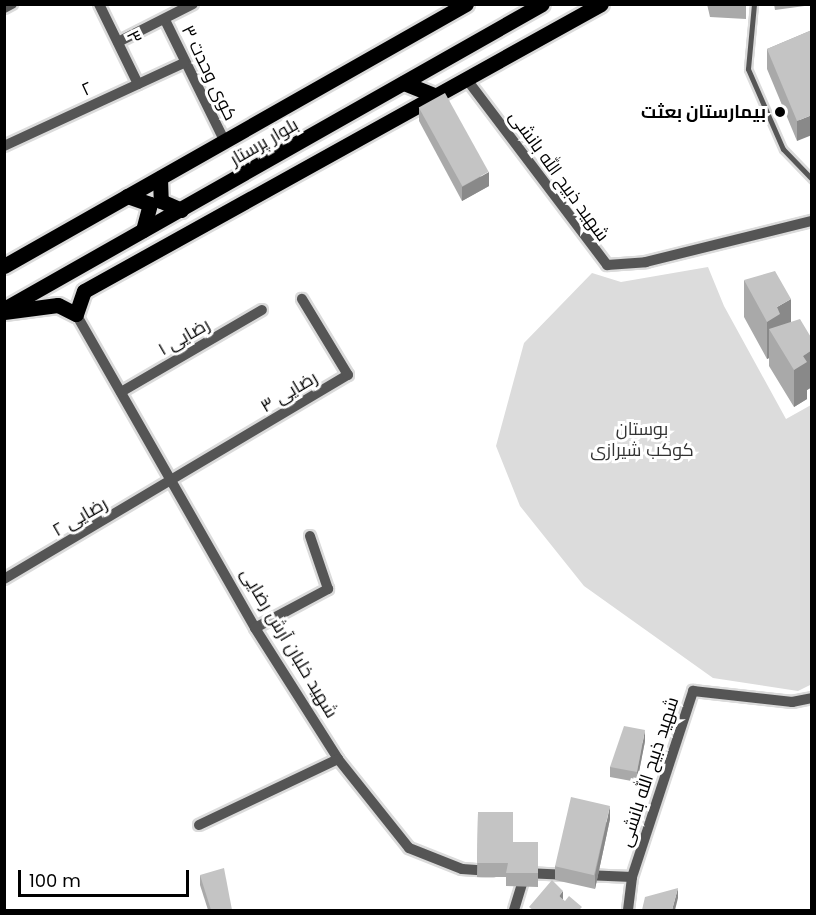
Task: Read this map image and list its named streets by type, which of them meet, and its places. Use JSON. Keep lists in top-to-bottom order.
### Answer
{
  "streets": {
    "main road": ["بلوار پرستار"],
    "street": [
      "۳",
      "کوی وحدت ۳",
      "۲",
      "شهید ذبیح الله بانشی",
      "رضایی ۱",
      "رضایی ۳",
      "رضایی ۲",
      "شهید خلبان آرش رضایی"
    ]
  },
  "crossings": [
    ["۳", "۲"],
    ["کوی وحدت ۳", "۲"],
    ["کوی وحدت ۳", "بلوار پرستار"],
    ["شهید ذبیح الله بانشی", "شهید خلبان آرش رضایی"],
    ["رضایی ۱", "شهید خلبان آرش رضایی"],
    ["رضایی ۳", "رضایی ۲"],
    ["رضایی ۳", "شهید خلبان آرش رضایی"],
    ["رضایی ۲", "شهید خلبان آرش رضایی"]
  ],
  "parks": ["بوستان کوکب شیرازی"],
  "places": ["بیمارستان بعثت"],
  "scale_bar": "100 m"
}
